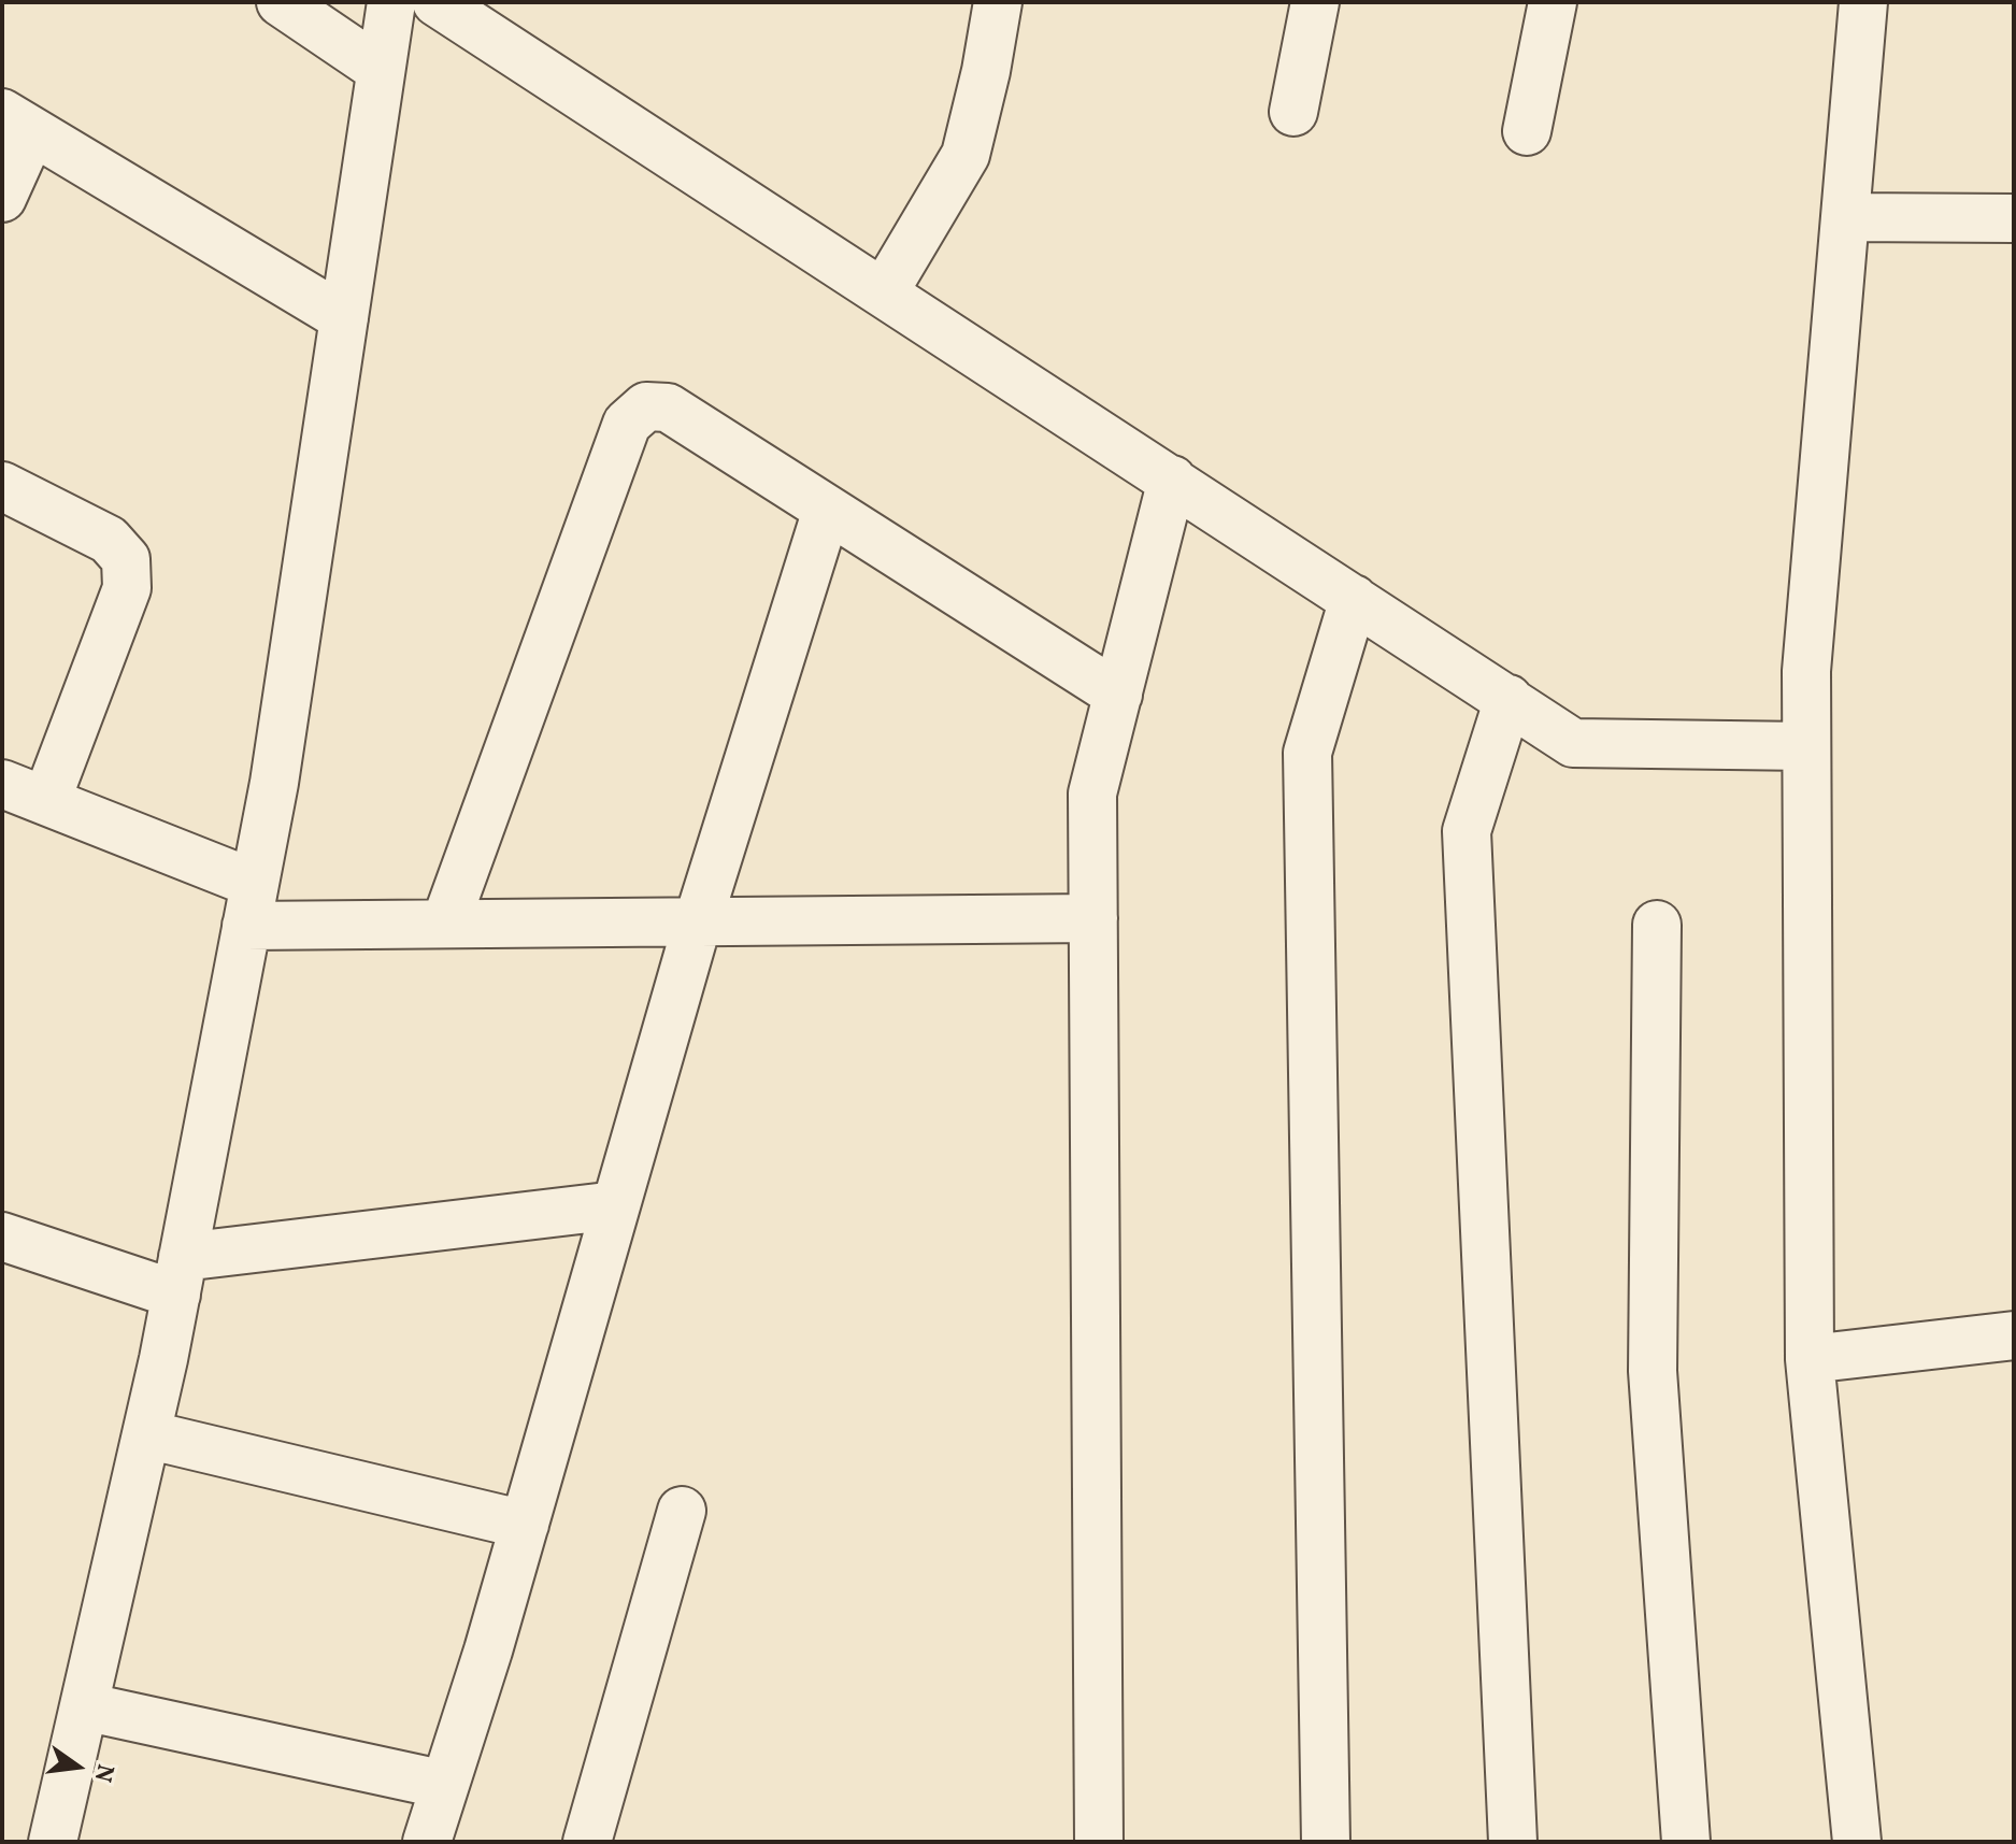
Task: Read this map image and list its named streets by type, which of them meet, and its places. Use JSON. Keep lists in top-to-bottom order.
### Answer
{
  "north": "right"
}
